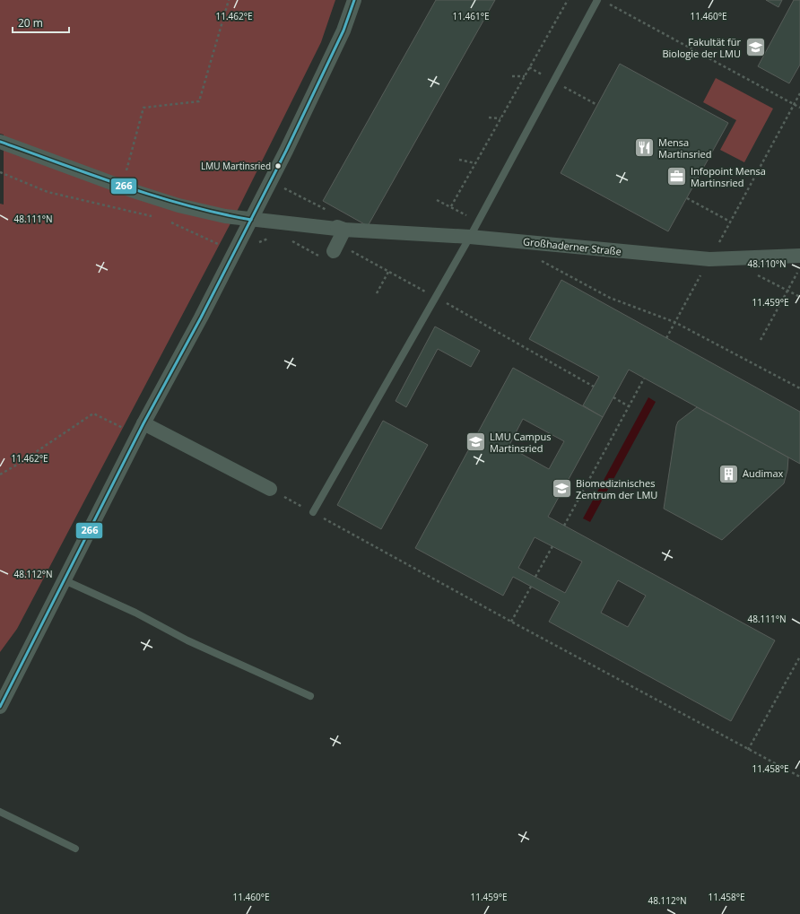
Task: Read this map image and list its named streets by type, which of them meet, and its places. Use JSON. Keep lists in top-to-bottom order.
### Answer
{
  "streets": {
    "street": ["Großhaderner Straße"]
  },
  "places": {
    "school or university": ["Fakultät für Biologie der LMU", "LMU Campus Martinsried", "Biomedizinisches Zentrum der LMU"],
    "restaurant": ["Mensa Martinsried"],
    "other": ["LMU Martinsried"],
    "office": ["Infopoint Mensa Martinsried"],
    "building": ["Audimax"]
  },
  "lines": ["transit line 266"],
  "scale_bar": "20 m",
  "coordinates": [
    "11.462°E",
    "11.461°E",
    "11.460°E",
    "48.111°N",
    "48.110°N",
    "11.459°E",
    "48.112°N",
    "11.458°E"
  ]
}
